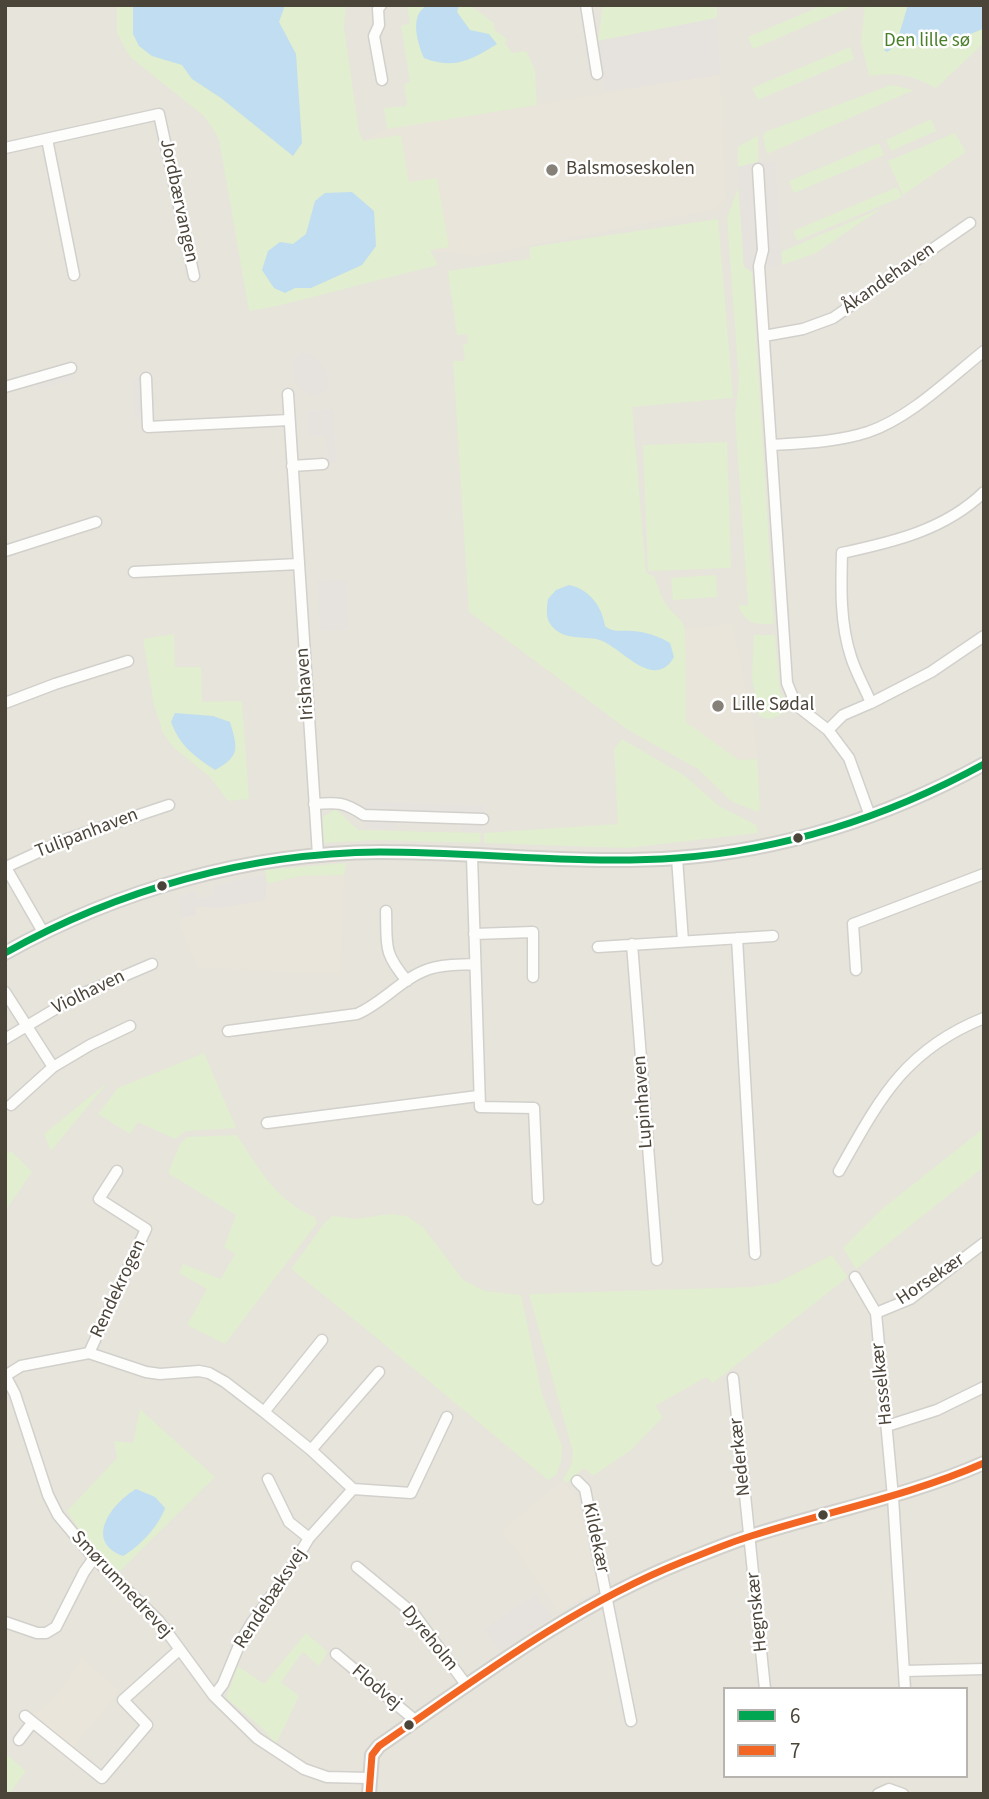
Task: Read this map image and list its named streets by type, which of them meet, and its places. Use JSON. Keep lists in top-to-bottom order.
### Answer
{
  "streets": {
    "street": [
      "Jordbærvangen",
      "Åkandehaven",
      "Irishaven",
      "Tulipanhaven",
      "Violhaven",
      "Lupinhaven",
      "Horsekær",
      "Rendekrogen",
      "Hasselkær",
      "Nederkær",
      "Kildekær",
      "Smørumnedrevej",
      "Rendebæksvej",
      "Hegnskær",
      "Dyreholm",
      "Flodvej"
    ]
  },
  "crossings": [
    ["Horsekær", "Hasselkær"],
    ["Hasselkær", "Flodvej"],
    ["Nederkær", "Hegnskær"],
    ["Nederkær", "Flodvej"],
    ["Kildekær", "Flodvej"],
    ["Smørumnedrevej", "Rendebæksvej"],
    ["Smørumnedrevej", "Flodvej"],
    ["Hegnskær", "Flodvej"],
    ["Dyreholm", "Flodvej"]
  ],
  "parks": ["Den lille sø"],
  "places": ["Balsmoseskolen", "Lille Sødal"],
  "lines": ["transit line 6", "transit line 7"],
  "legend": ["6", "7"]
}
